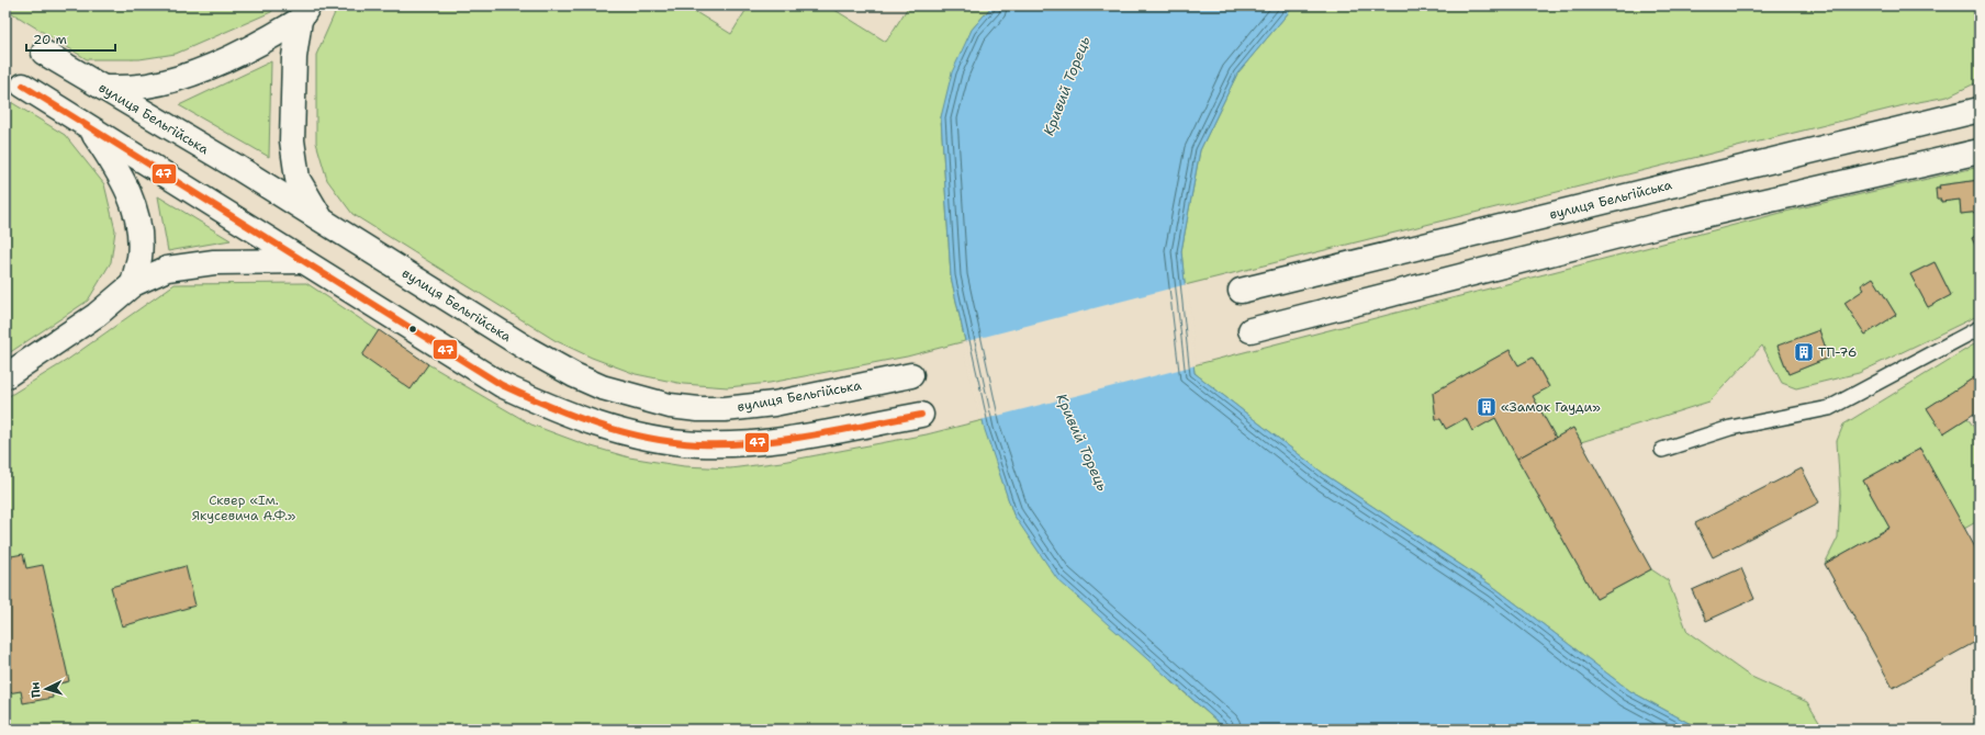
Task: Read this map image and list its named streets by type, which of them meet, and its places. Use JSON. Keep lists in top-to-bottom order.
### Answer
{
  "streets": {
    "street": ["вулиця Бельгійська"]
  },
  "water": ["Кривий Торець"],
  "parks": ["Сквер «Ім. Якусевича А.Ф.»"],
  "places": {
    "building": ["ТП-76", "«Замок Гауди»"]
  },
  "lines": ["transit line 47"],
  "scale_bar": "20 m",
  "north": "left"
}
